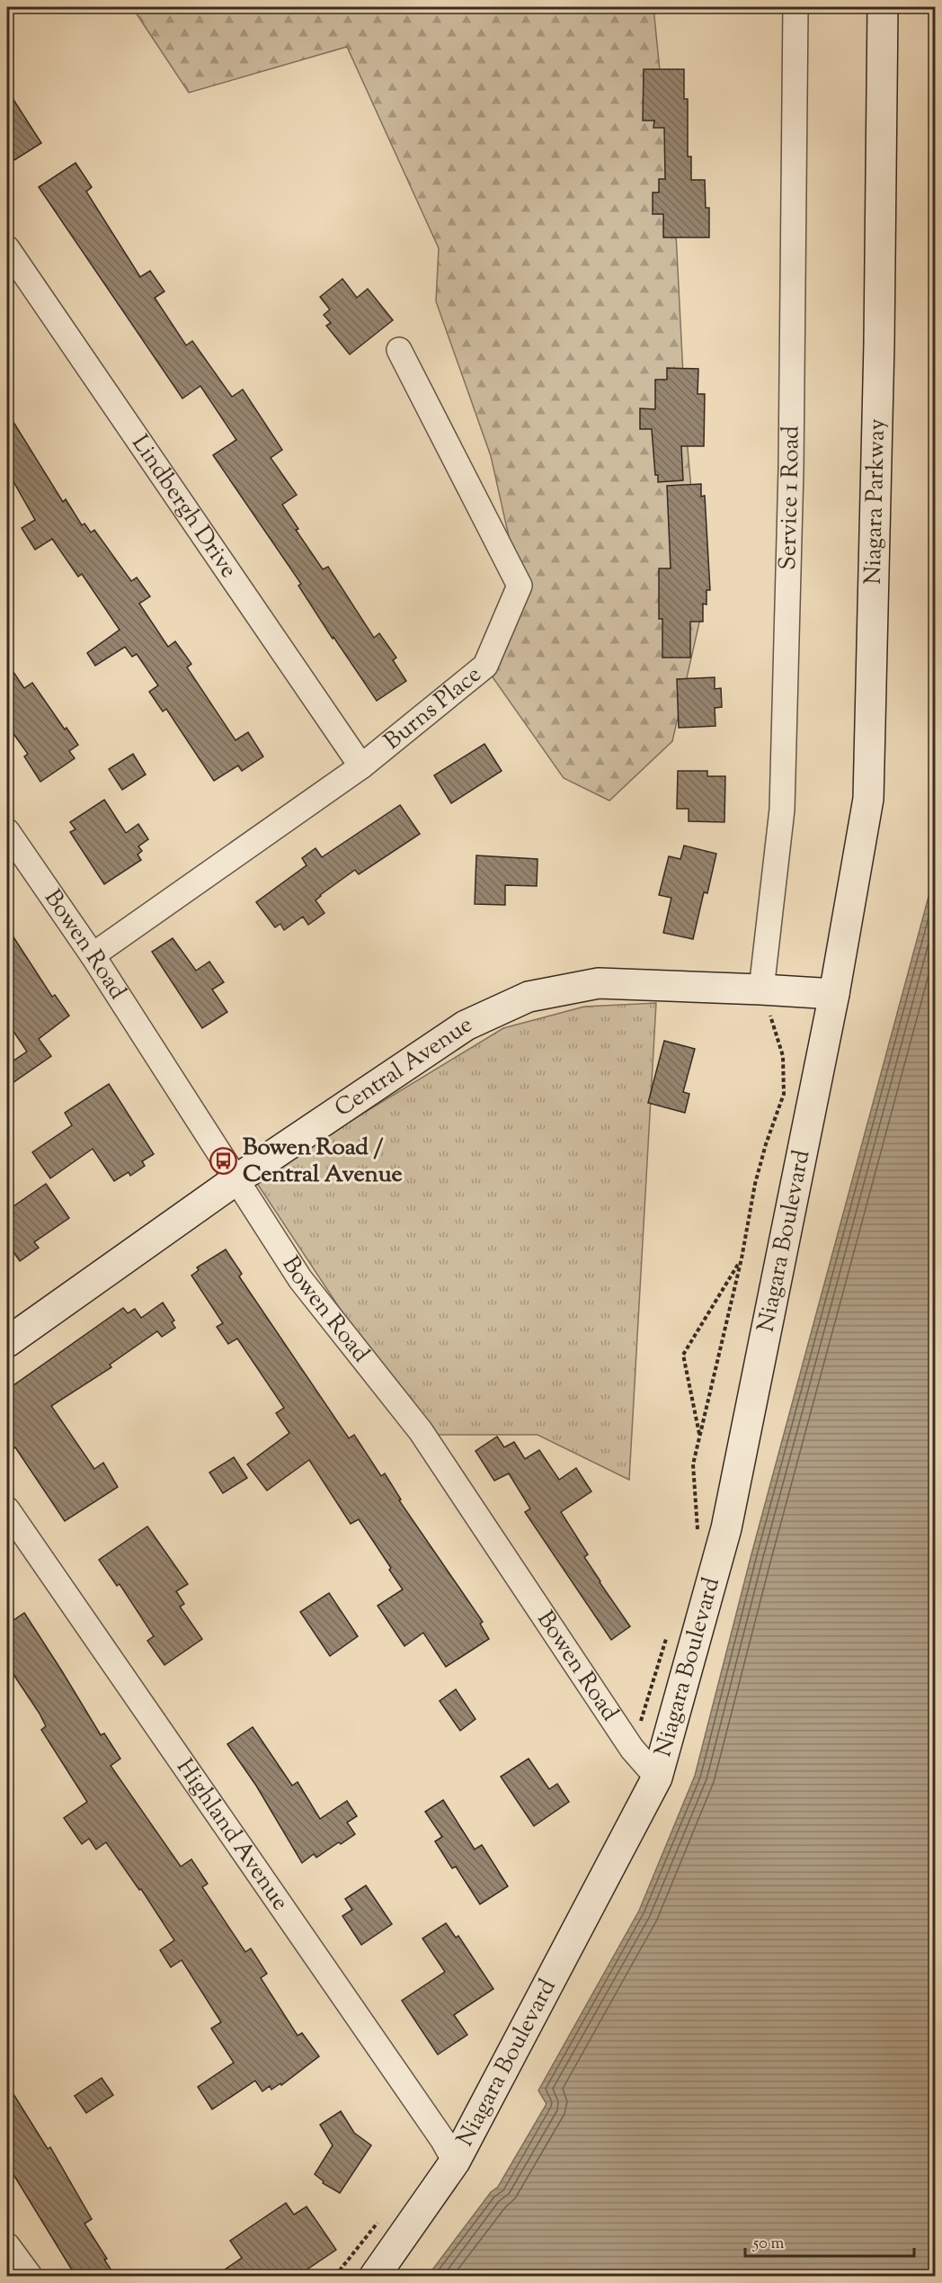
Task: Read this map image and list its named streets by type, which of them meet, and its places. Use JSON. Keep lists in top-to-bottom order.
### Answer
{
  "streets": {
    "main road": ["Niagara Parkway", "Central Avenue", "Niagara Boulevard"],
    "street": [
      "Service 1 Road",
      "Lindbergh Drive",
      "Burns Place",
      "Bowen Road",
      "Highland Avenue"
    ]
  },
  "crossings": [
    ["Service 1 Road", "Central Avenue"],
    ["Niagara Parkway", "Central Avenue"],
    ["Niagara Parkway", "Niagara Boulevard"],
    ["Lindbergh Drive", "Burns Place"],
    ["Burns Place", "Bowen Road"],
    ["Bowen Road", "Central Avenue"],
    ["Bowen Road", "Niagara Boulevard"],
    ["Central Avenue", "Niagara Boulevard"],
    ["Niagara Boulevard", "Highland Avenue"]
  ],
  "places": {
    "bus stop": ["Bowen Road / Central Avenue"]
  },
  "scale_bar": "50 m"
}
